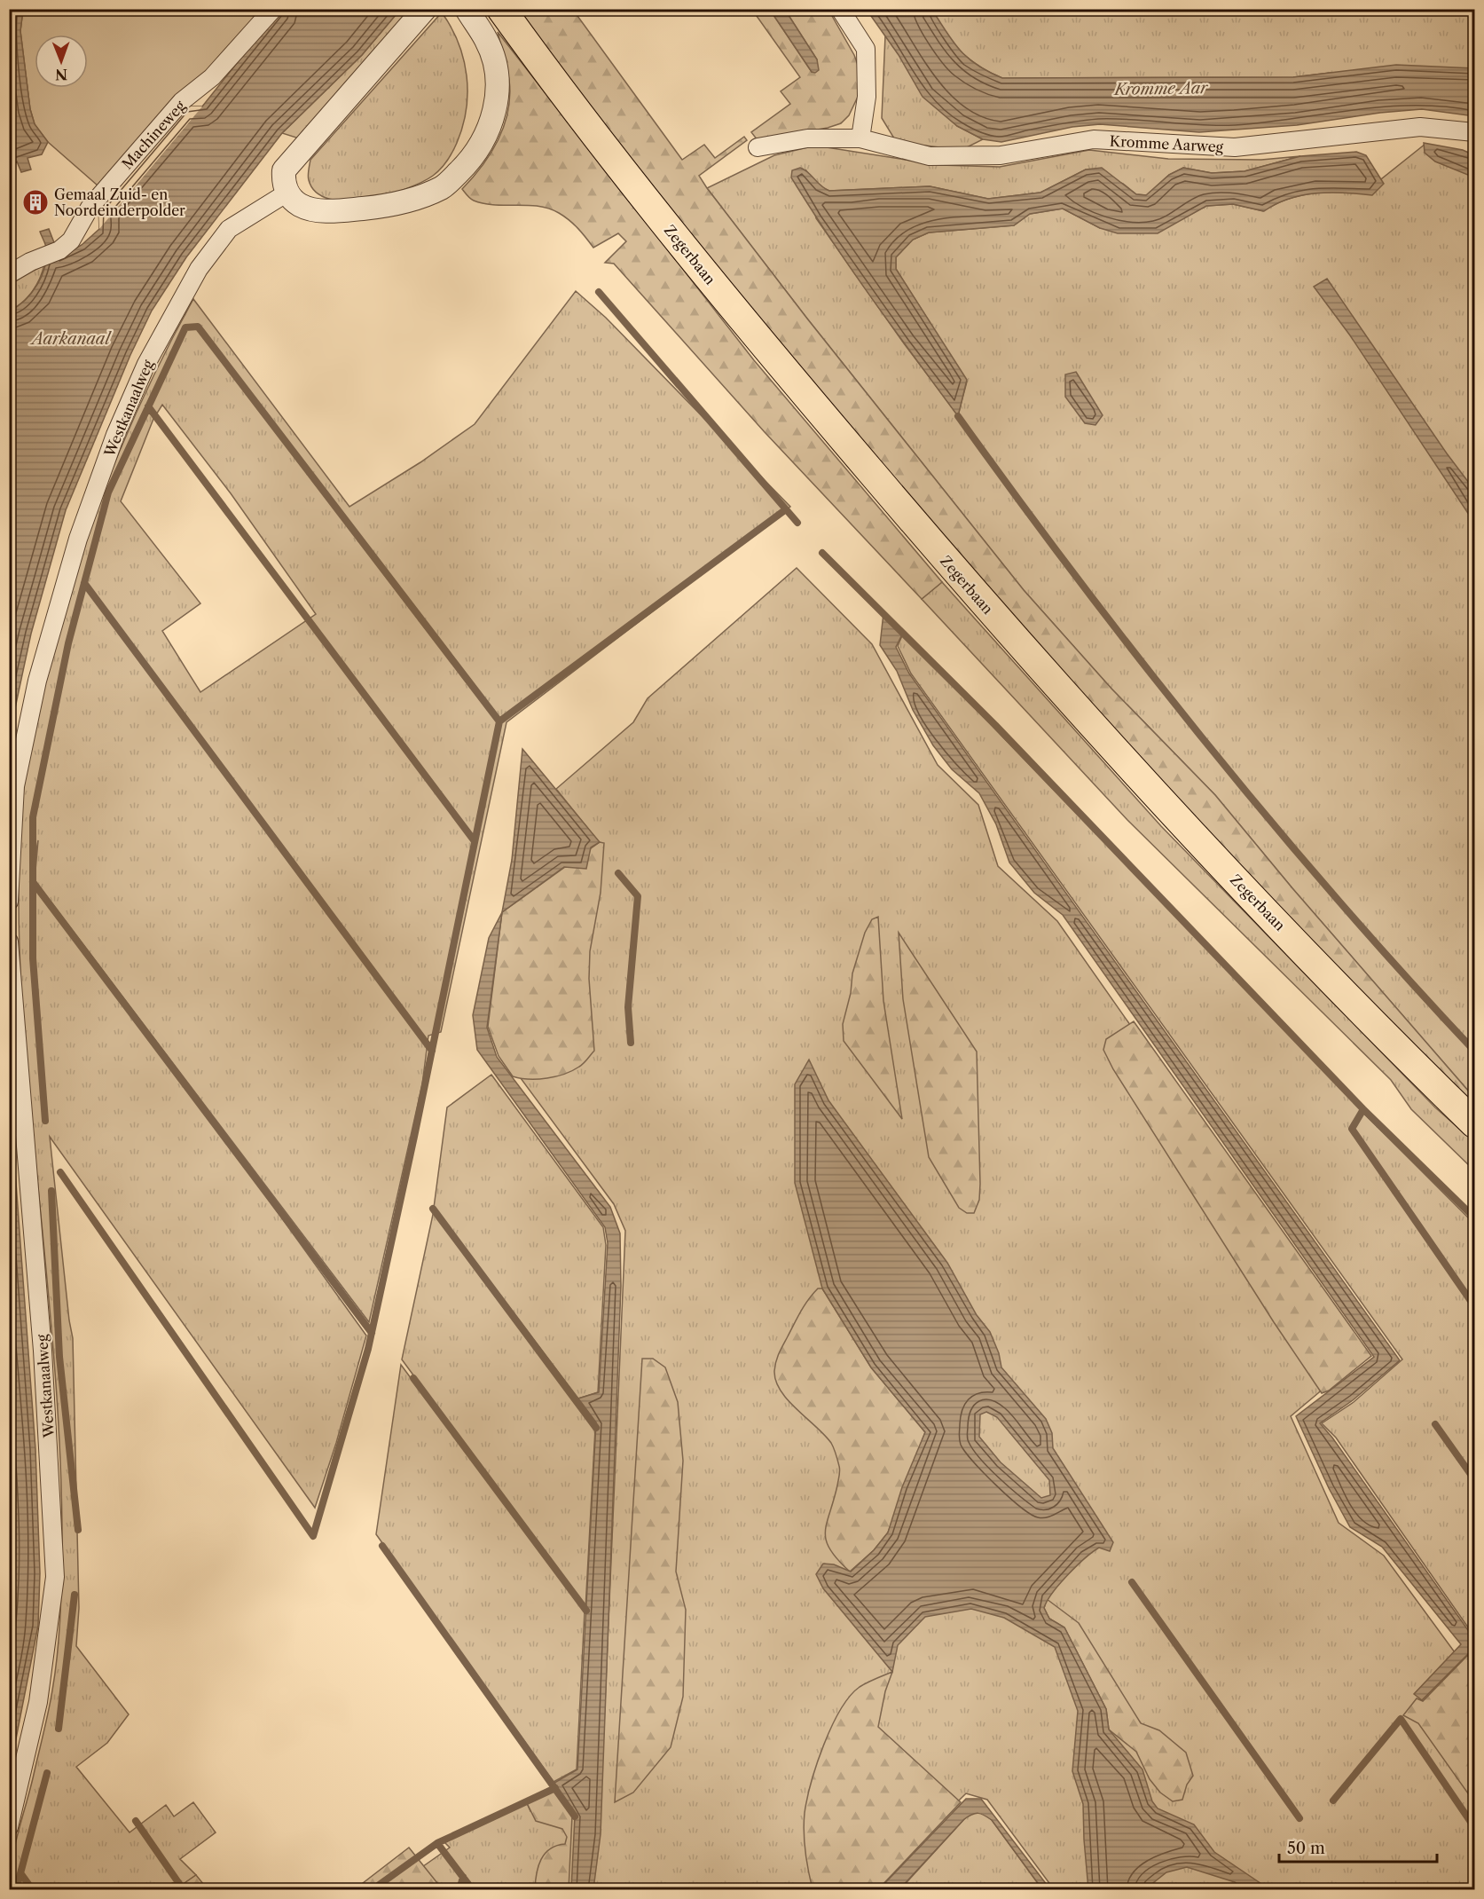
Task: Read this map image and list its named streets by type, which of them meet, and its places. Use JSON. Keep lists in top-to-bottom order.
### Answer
{
  "streets": {
    "main road": ["Zegerbaan"],
    "street": ["Machineweg", "Kromme Aarweg", "Westkanaalweg"]
  },
  "water": ["Kromme Aar", "Aarkanaal"],
  "places": {
    "building": ["Gemaal Zuid- en Noordeinderpolder"]
  },
  "scale_bar": "50 m",
  "north": "bottom"
}
